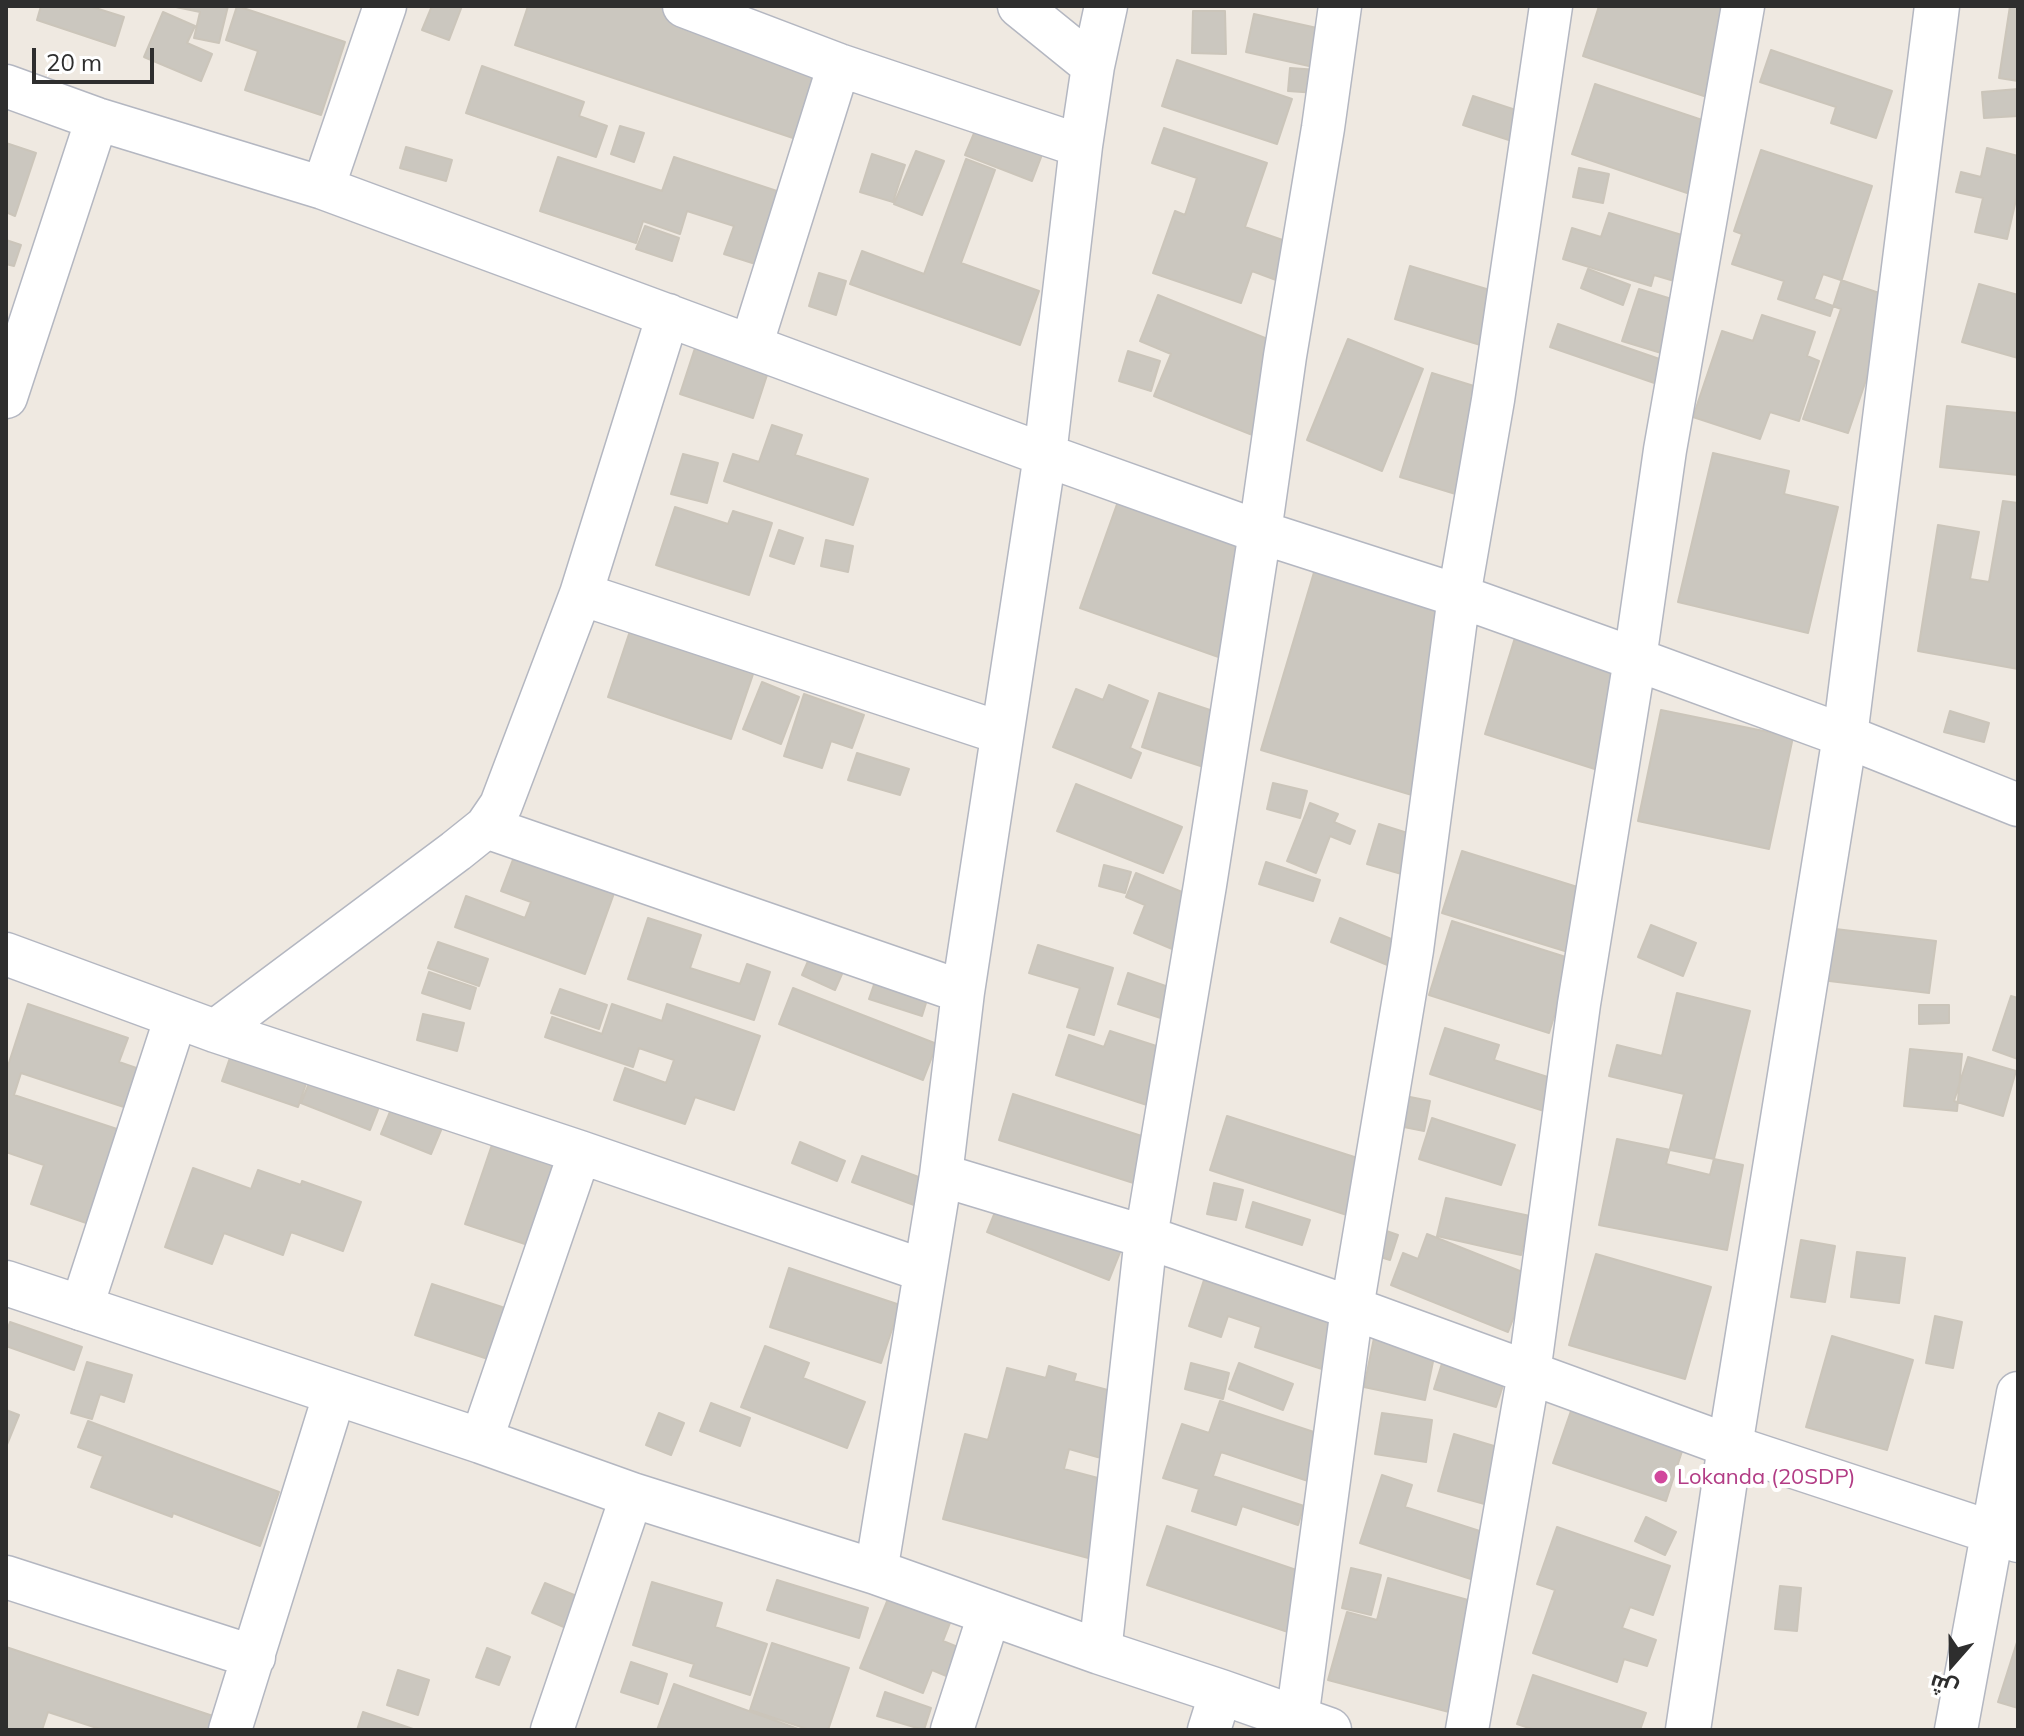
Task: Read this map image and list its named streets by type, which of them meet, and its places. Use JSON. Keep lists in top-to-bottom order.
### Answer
{
  "places": ["Lokanda (20SDP)"],
  "scale_bar": "20 m",
  "north": "bottom"
}
